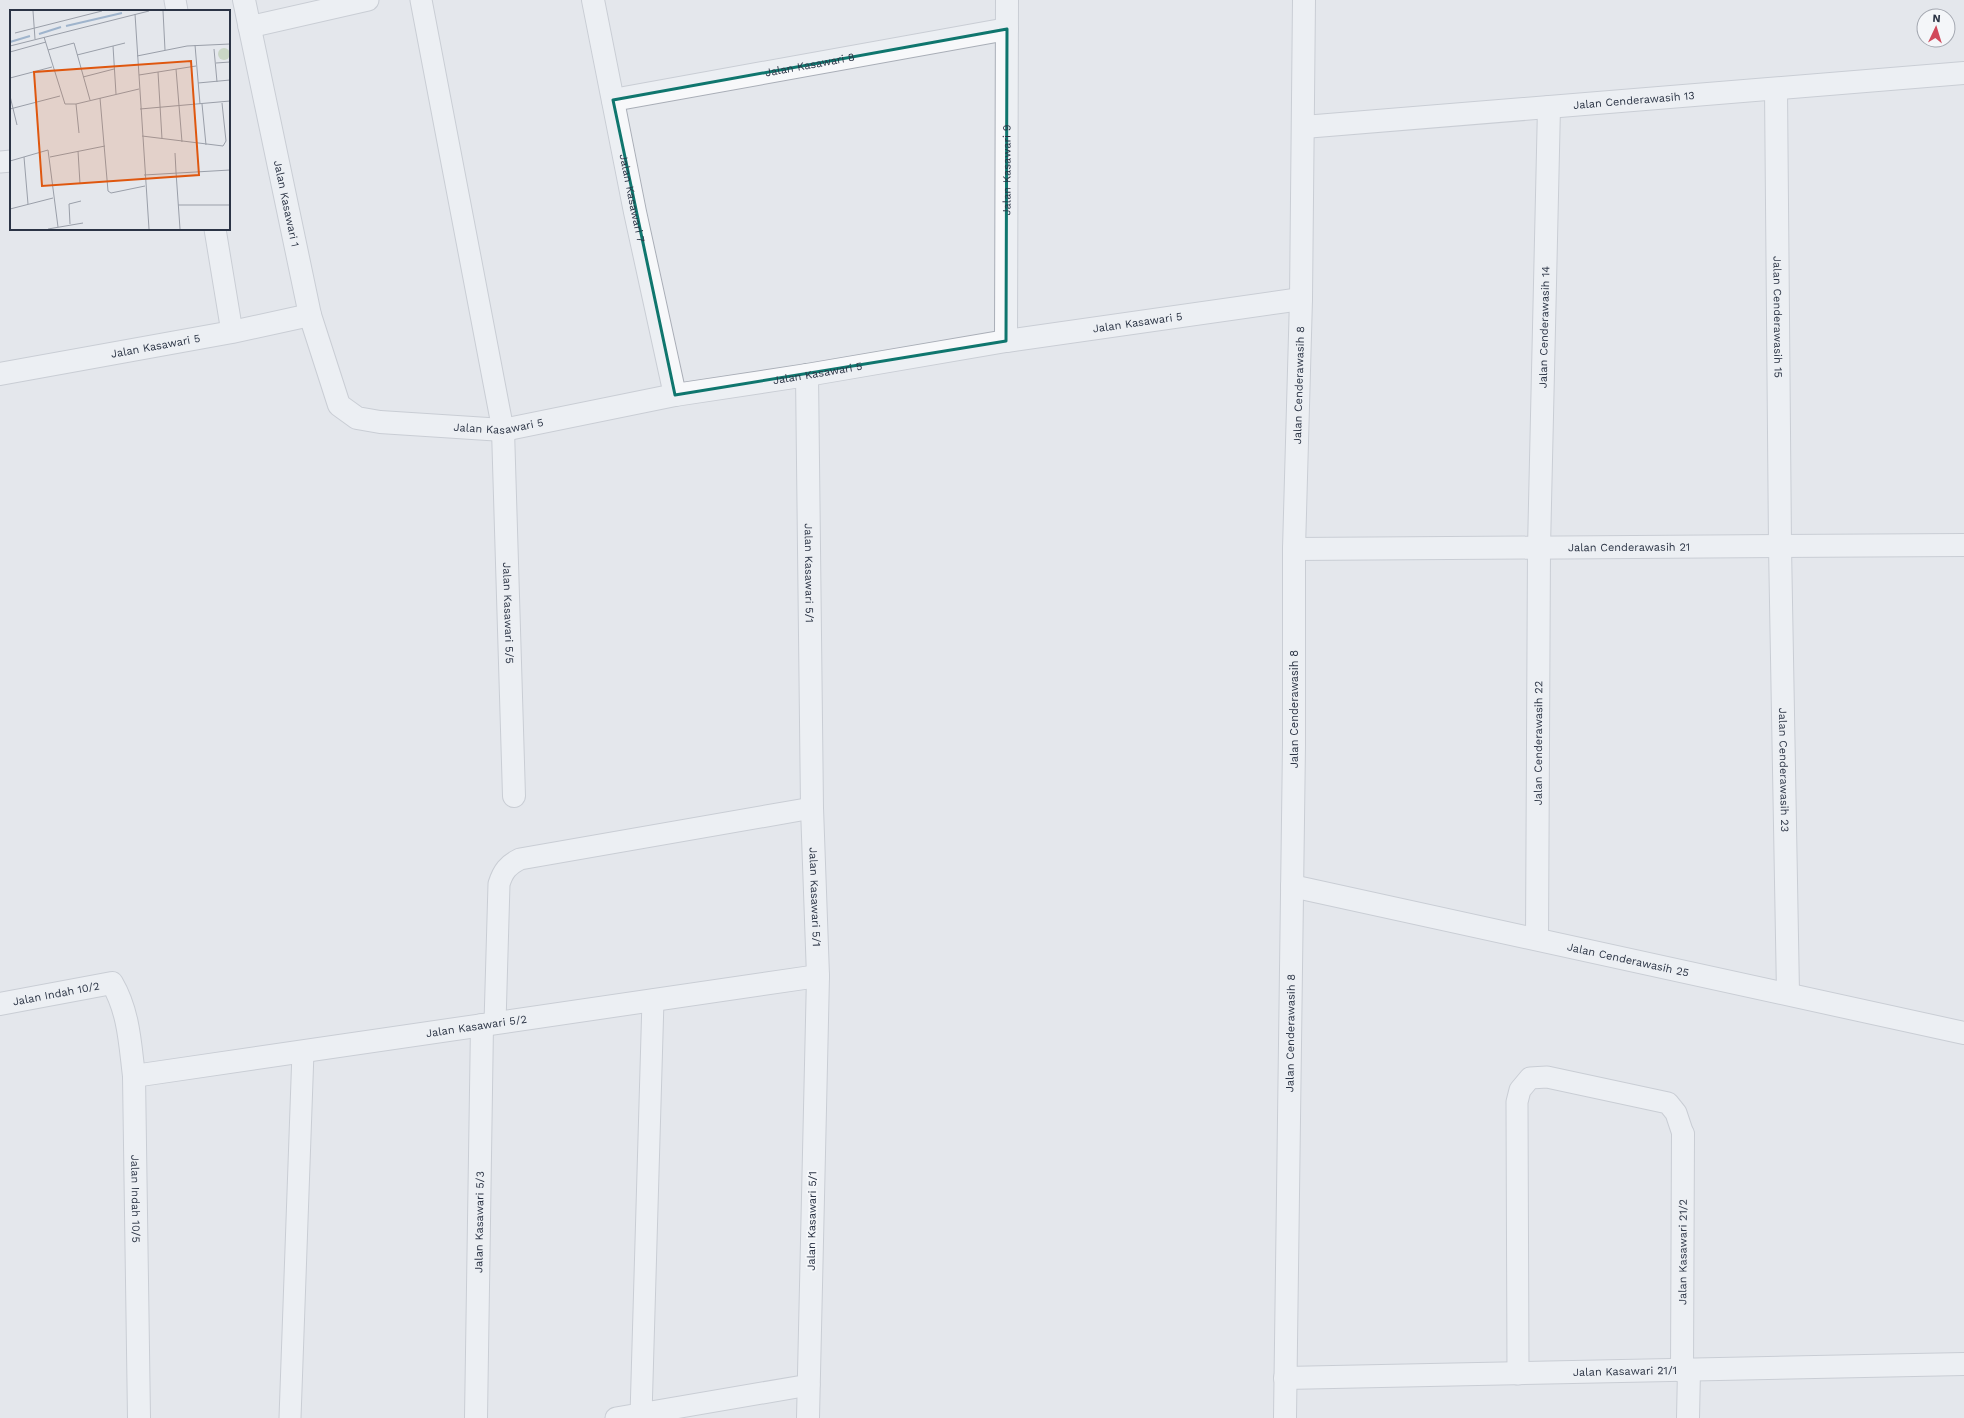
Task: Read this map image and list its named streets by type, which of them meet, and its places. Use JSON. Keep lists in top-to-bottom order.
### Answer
{
  "streets": {
    "street": [
      "Jalan Kasawari 8",
      "Jalan Cenderawasih 13",
      "Jalan Kasawari 9",
      "Jalan Kasawari 7",
      "Jalan Kasawari 1",
      "Jalan Cenderawasih 15",
      "Jalan Kasawari 5",
      "Jalan Cenderawasih 14",
      "Jalan Cenderawasih 8",
      "Jalan Cenderawasih 21",
      "Jalan Kasawari 5/1",
      "Jalan Kasawari 5/5",
      "Jalan Cenderawasih 22",
      "Jalan Cenderawasih 23",
      "Jalan Cenderawasih 25",
      "Jalan Indah 10/2",
      "Jalan Kasawari 5/2",
      "Jalan Indah 10/5",
      "Jalan Kasawari 5/3",
      "Jalan Kasawari 21/2",
      "Jalan Kasawari 21/1"
    ]
  },
  "crossings": [
    ["Jalan Kasawari 8", "Jalan Kasawari 9"],
    ["Jalan Kasawari 8", "Jalan Kasawari 7"],
    ["Jalan Cenderawasih 13", "Jalan Cenderawasih 15"],
    ["Jalan Cenderawasih 13", "Jalan Cenderawasih 14"],
    ["Jalan Cenderawasih 13", "Jalan Cenderawasih 8"],
    ["Jalan Kasawari 9", "Jalan Kasawari 5"],
    ["Jalan Kasawari 7", "Jalan Kasawari 5"],
    ["Jalan Kasawari 1", "Jalan Kasawari 5"],
    ["Jalan Cenderawasih 15", "Jalan Cenderawasih 21"],
    ["Jalan Cenderawasih 15", "Jalan Cenderawasih 23"],
    ["Jalan Kasawari 5", "Jalan Cenderawasih 8"],
    ["Jalan Kasawari 5", "Jalan Kasawari 5/1"],
    ["Jalan Kasawari 5", "Jalan Kasawari 5/5"],
    ["Jalan Cenderawasih 14", "Jalan Cenderawasih 21"],
    ["Jalan Cenderawasih 14", "Jalan Cenderawasih 22"],
    ["Jalan Cenderawasih 8", "Jalan Cenderawasih 21"],
    ["Jalan Cenderawasih 8", "Jalan Cenderawasih 25"],
    ["Jalan Cenderawasih 8", "Jalan Kasawari 21/1"],
    ["Jalan Cenderawasih 21", "Jalan Cenderawasih 22"],
    ["Jalan Cenderawasih 21", "Jalan Cenderawasih 23"],
    ["Jalan Kasawari 5/1", "Jalan Kasawari 5/2"],
    ["Jalan Cenderawasih 22", "Jalan Cenderawasih 25"],
    ["Jalan Cenderawasih 23", "Jalan Cenderawasih 25"],
    ["Jalan Indah 10/2", "Jalan Indah 10/5"],
    ["Jalan Kasawari 5/2", "Jalan Indah 10/5"],
    ["Jalan Kasawari 5/2", "Jalan Kasawari 5/3"],
    ["Jalan Kasawari 21/2", "Jalan Kasawari 21/1"]
  ],
  "north": "top"
}
